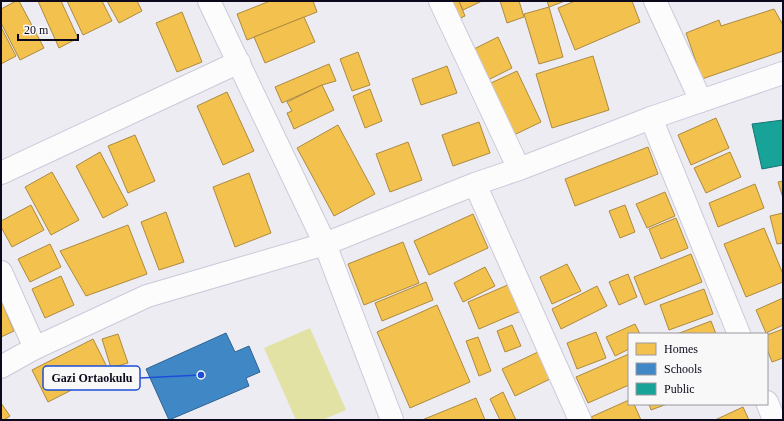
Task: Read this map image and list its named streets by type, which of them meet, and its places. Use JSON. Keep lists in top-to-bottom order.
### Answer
{
  "places": ["Gazi Ortaokulu"],
  "legend": ["Homes", "Schools", "Public"],
  "scale_bar": "20 m"
}
